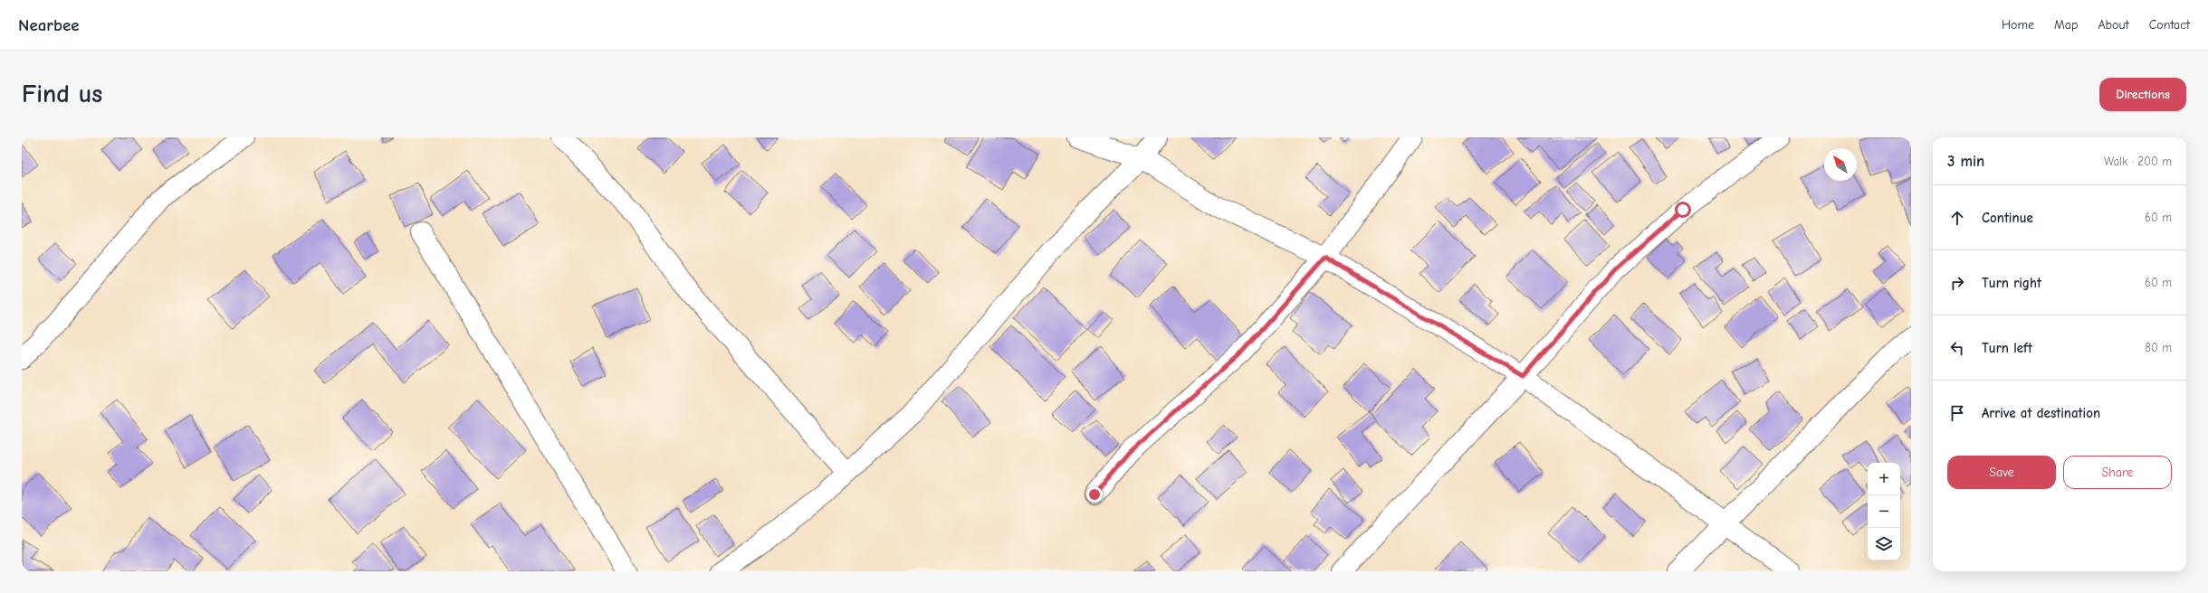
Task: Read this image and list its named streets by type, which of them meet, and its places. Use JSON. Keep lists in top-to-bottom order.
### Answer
{
  "north": "top left",
  "page": {
    "header": "Nearbee",
    "nav": [
      "Home",
      "Map",
      "About",
      "Contact"
    ],
    "buttons": [
      "Directions",
      ["Save", "Share"]
    ],
    "title": "Find us",
    "heading": ["3 min", "Walk · 200 m"],
    "list": [
      ["Continue", "60 m"],
      ["Turn right", "60 m"],
      ["Turn left", "80 m"],
      "Arrive at destination"
    ],
    "map_buttons": ["+", "−"]
  }
}
